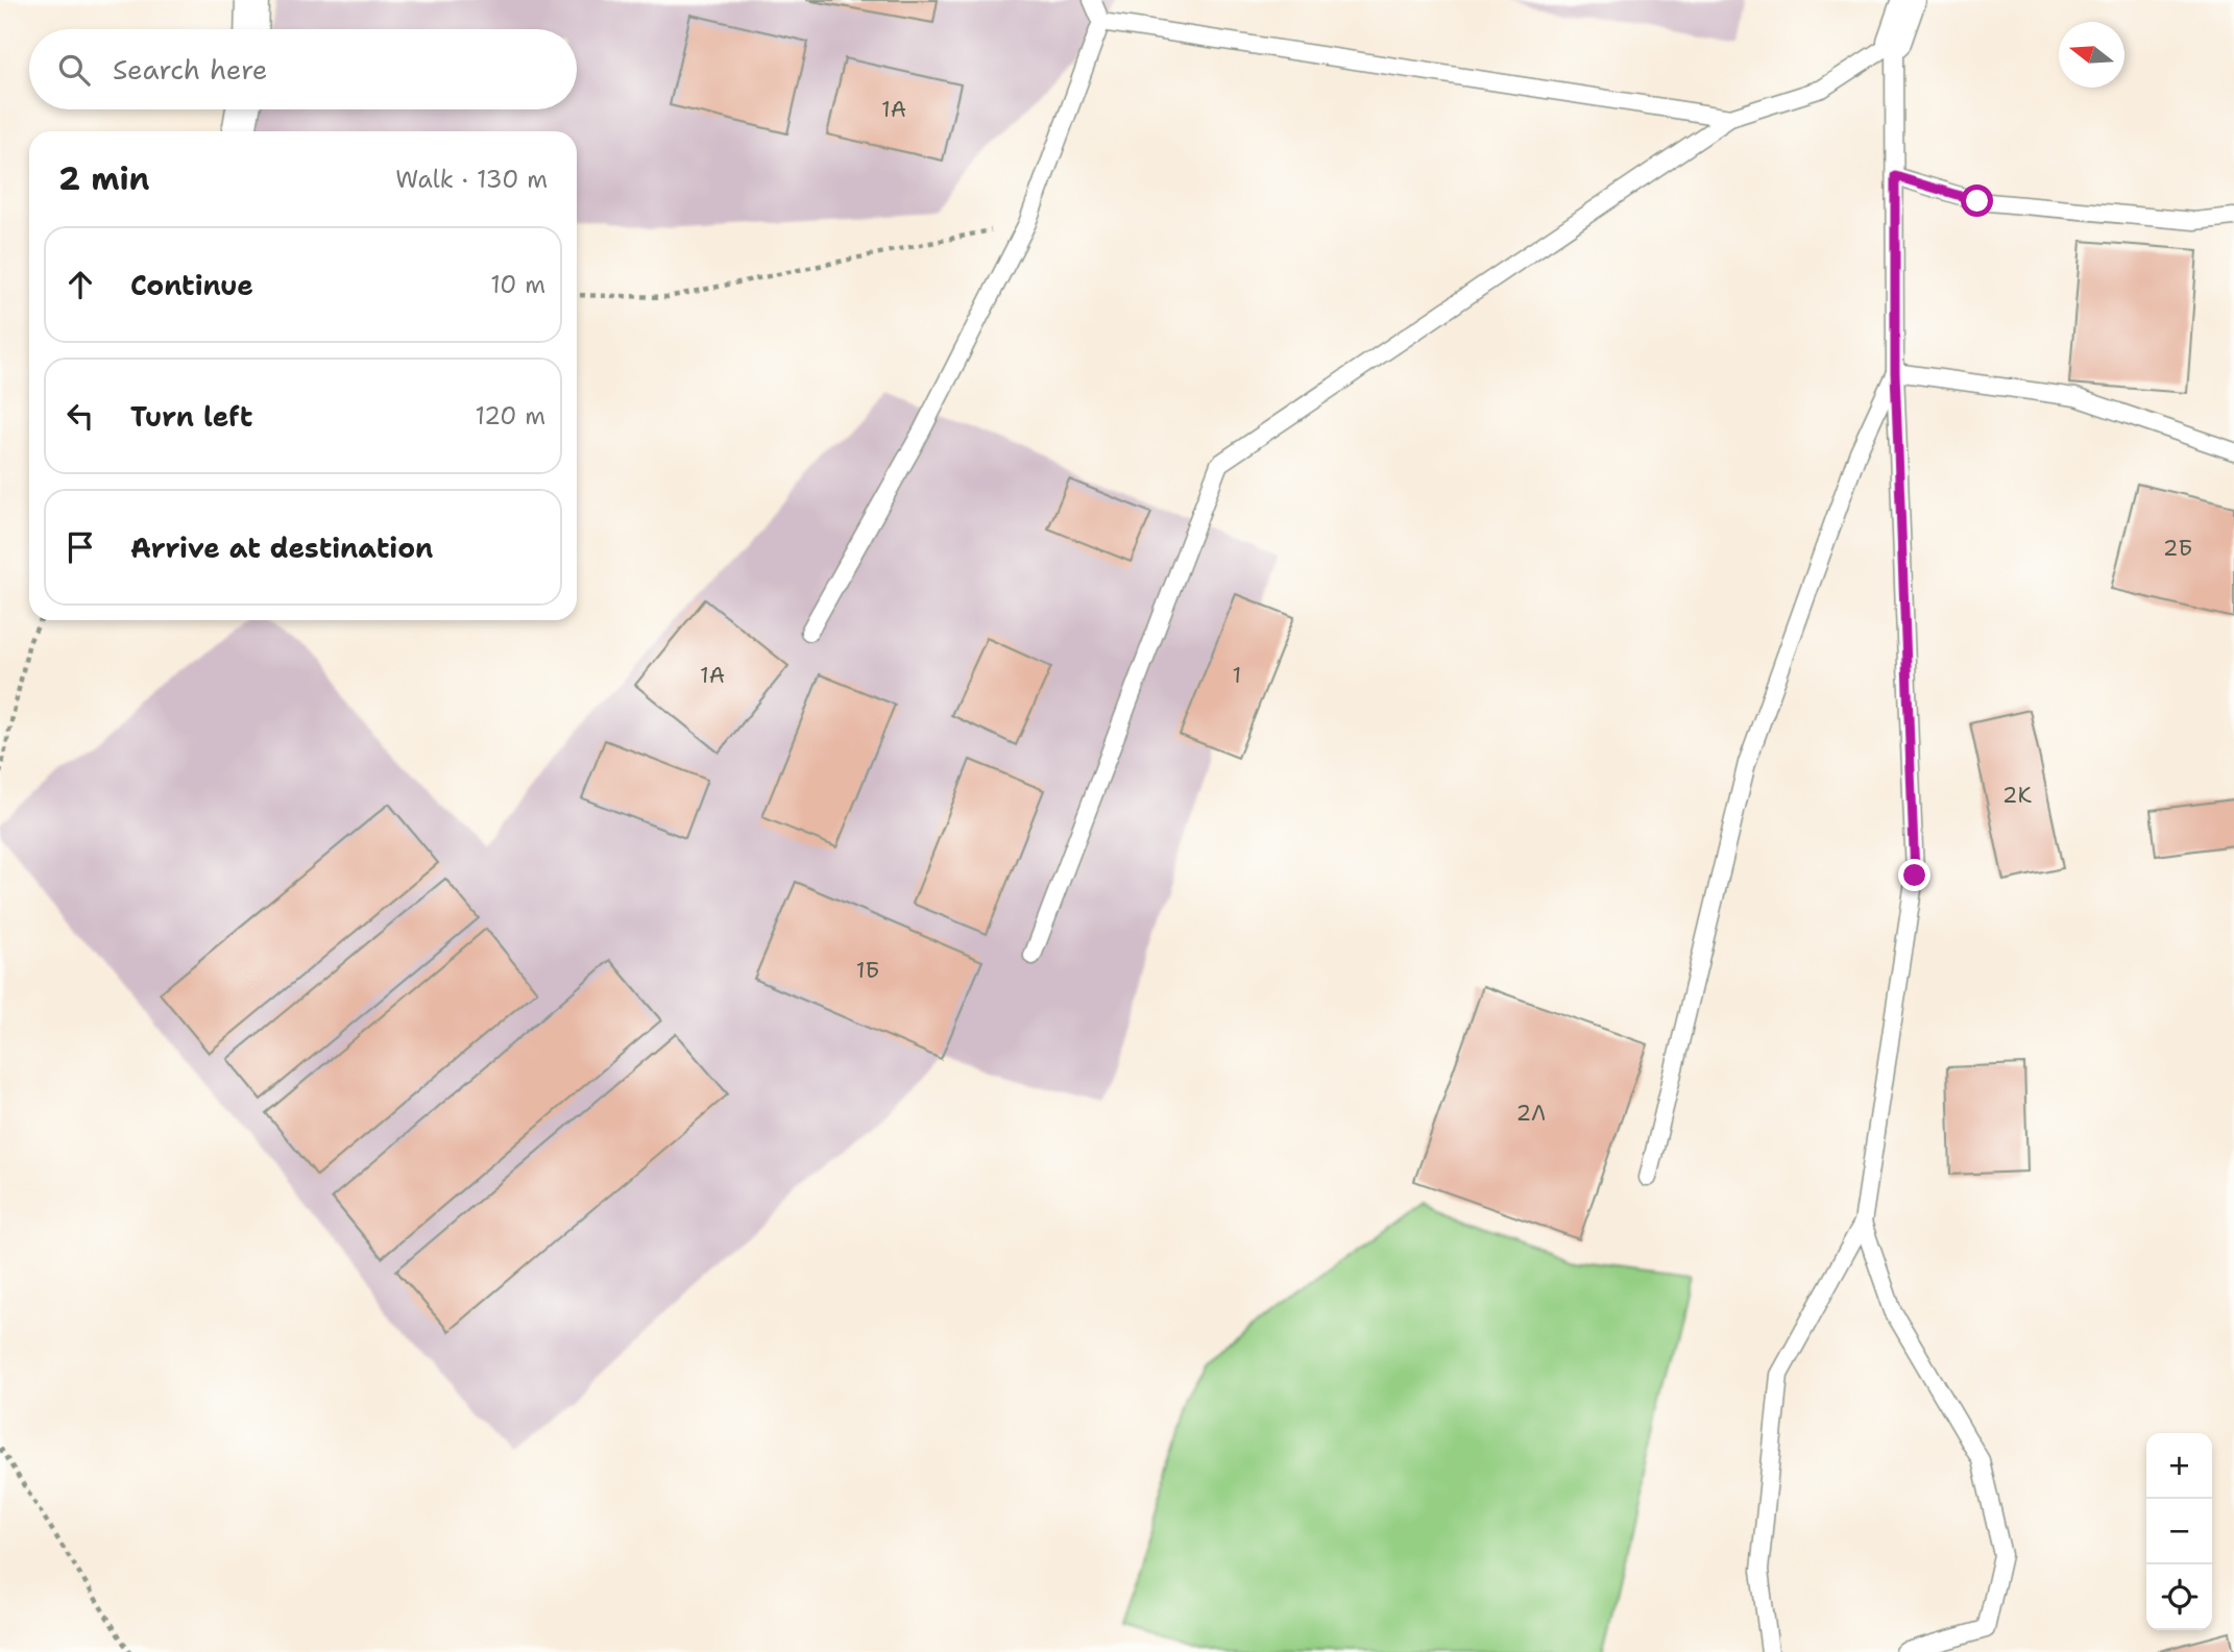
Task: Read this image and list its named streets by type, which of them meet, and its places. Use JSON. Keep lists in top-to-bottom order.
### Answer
{
  "house_numbers": [
    "1А",
    "2Б",
    "1А",
    "1",
    "2К",
    "1Б",
    "2Л"
  ],
  "north": "left",
  "page": {
    "search": "Search here",
    "heading": ["2 min", "Walk · 130 m"],
    "list": [
      ["Continue", "10 m"],
      ["Turn left", "120 m"],
      "Arrive at destination"
    ],
    "map_buttons": ["+", "−"]
  }
}
